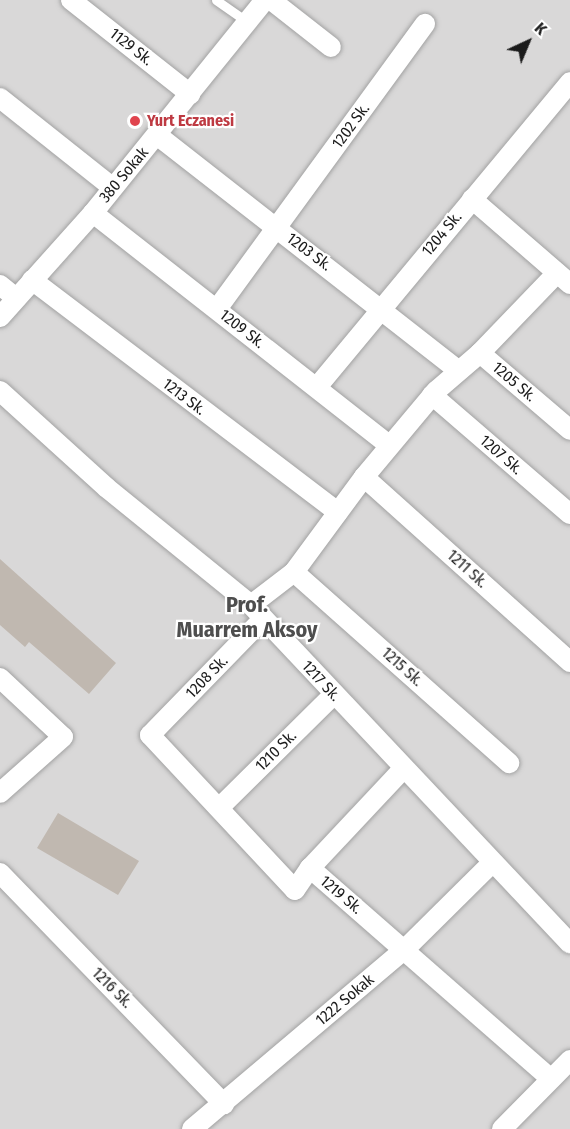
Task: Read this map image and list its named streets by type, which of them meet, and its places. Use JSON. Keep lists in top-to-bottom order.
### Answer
{
  "streets": {
    "street": [
      "1129 Sk.",
      "1202 Sk.",
      "380 Sokak",
      "1204 Sk.",
      "1203 Sk.",
      "1209 Sk.",
      "1205 Sk.",
      "1213 Sk.",
      "1207 Sk.",
      "1211 Sk.",
      "1215 Sk.",
      "1208 Sk.",
      "1217 Sk.",
      "1210 Sk.",
      "1219 Sk.",
      "1216 Sk.",
      "1222 Sokak"
    ]
  },
  "crossings": [
    ["1129 Sk.", "380 Sokak"],
    ["1202 Sk.", "1203 Sk."],
    ["1202 Sk.", "1209 Sk."],
    ["380 Sokak", "1203 Sk."],
    ["380 Sokak", "1209 Sk."],
    ["380 Sokak", "1213 Sk."],
    ["1204 Sk.", "1203 Sk."],
    ["1204 Sk.", "1209 Sk."],
    ["1203 Sk.", "1205 Sk."],
    ["1209 Sk.", "1205 Sk."],
    ["1205 Sk.", "1207 Sk."],
    ["1205 Sk.", "1211 Sk."],
    ["1205 Sk.", "1208 Sk."],
    ["1213 Sk.", "1208 Sk."],
    ["1211 Sk.", "1208 Sk."],
    ["1215 Sk.", "1208 Sk."],
    ["1208 Sk.", "1217 Sk."],
    ["1208 Sk.", "1219 Sk."],
    ["1217 Sk.", "1210 Sk."],
    ["1217 Sk.", "1222 Sokak"],
    ["1210 Sk.", "1219 Sk."],
    ["1219 Sk.", "1222 Sokak"],
    ["1216 Sk.", "1222 Sokak"]
  ],
  "districts": ["Prof. Muarrem Aksoy"],
  "places": ["Yurt Eczanesi"],
  "north": "top right"
}
